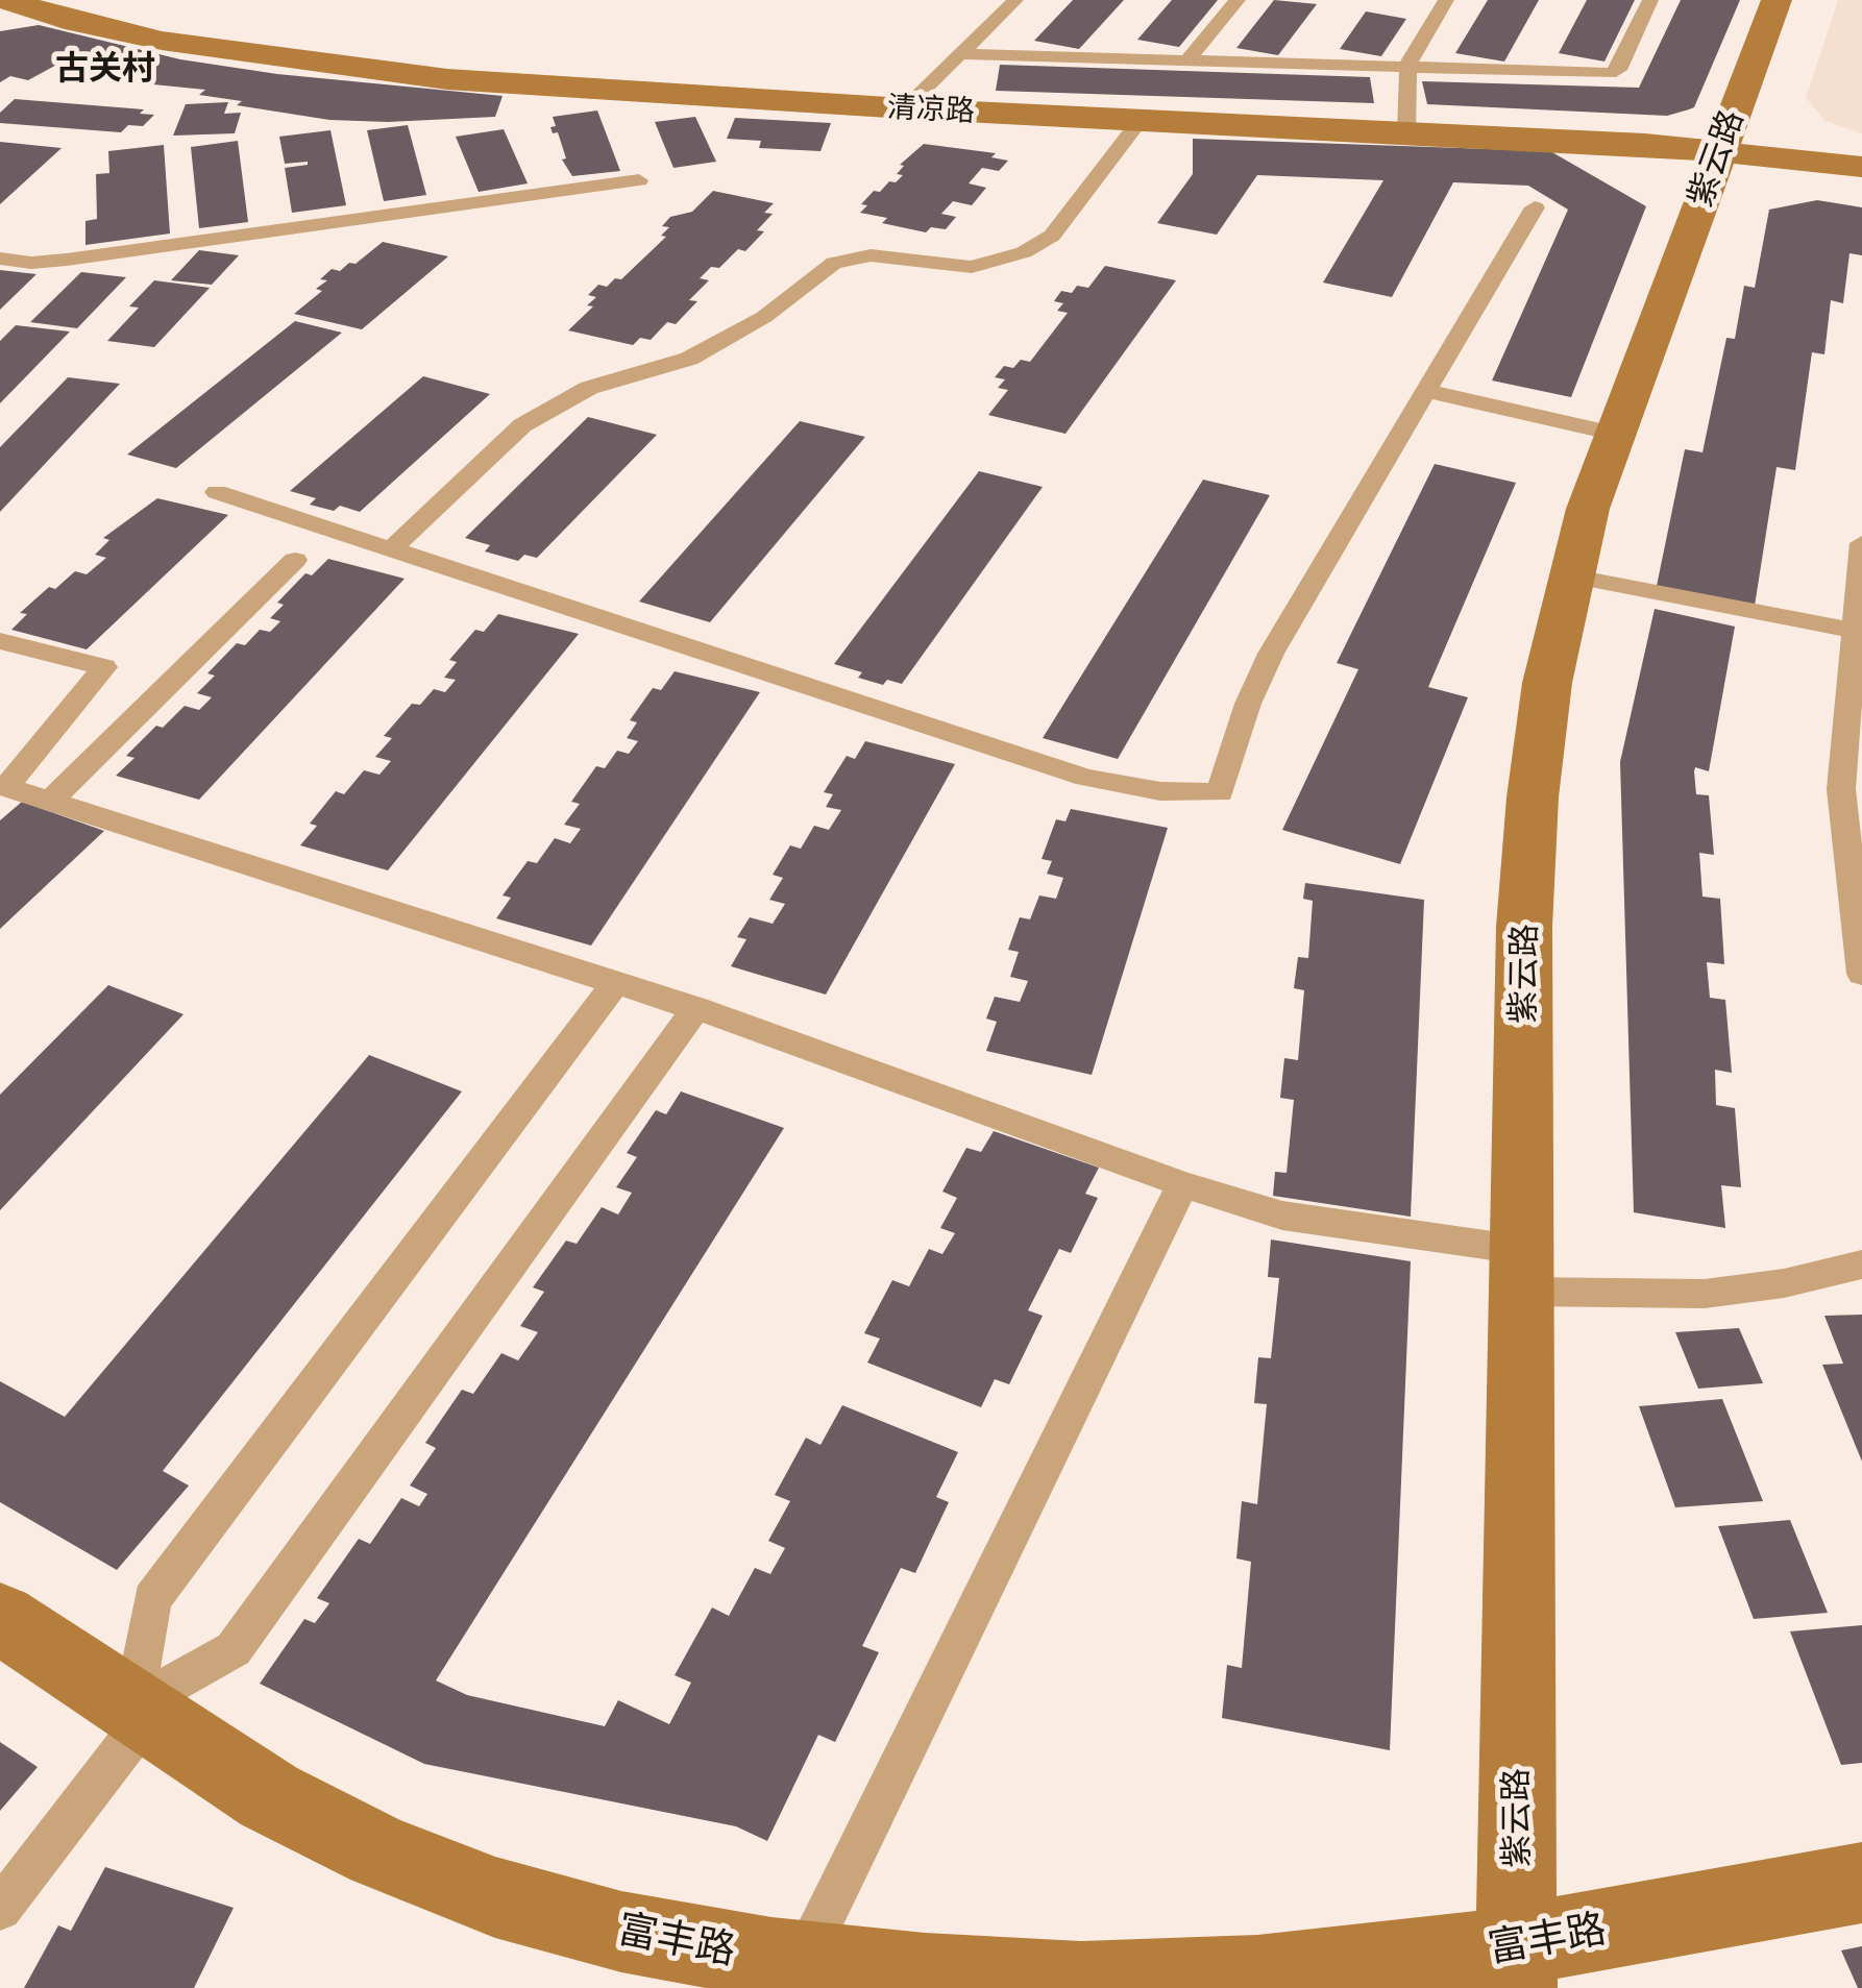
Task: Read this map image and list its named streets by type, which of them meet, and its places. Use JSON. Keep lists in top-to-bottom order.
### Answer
{
  "streets": {
    "street": ["清凉路", "紫云路", "富丰路"]
  },
  "crossings": [
    ["清凉路", "紫云路"],
    ["紫云路", "富丰路"]
  ],
  "districts": ["古关村"]
}
